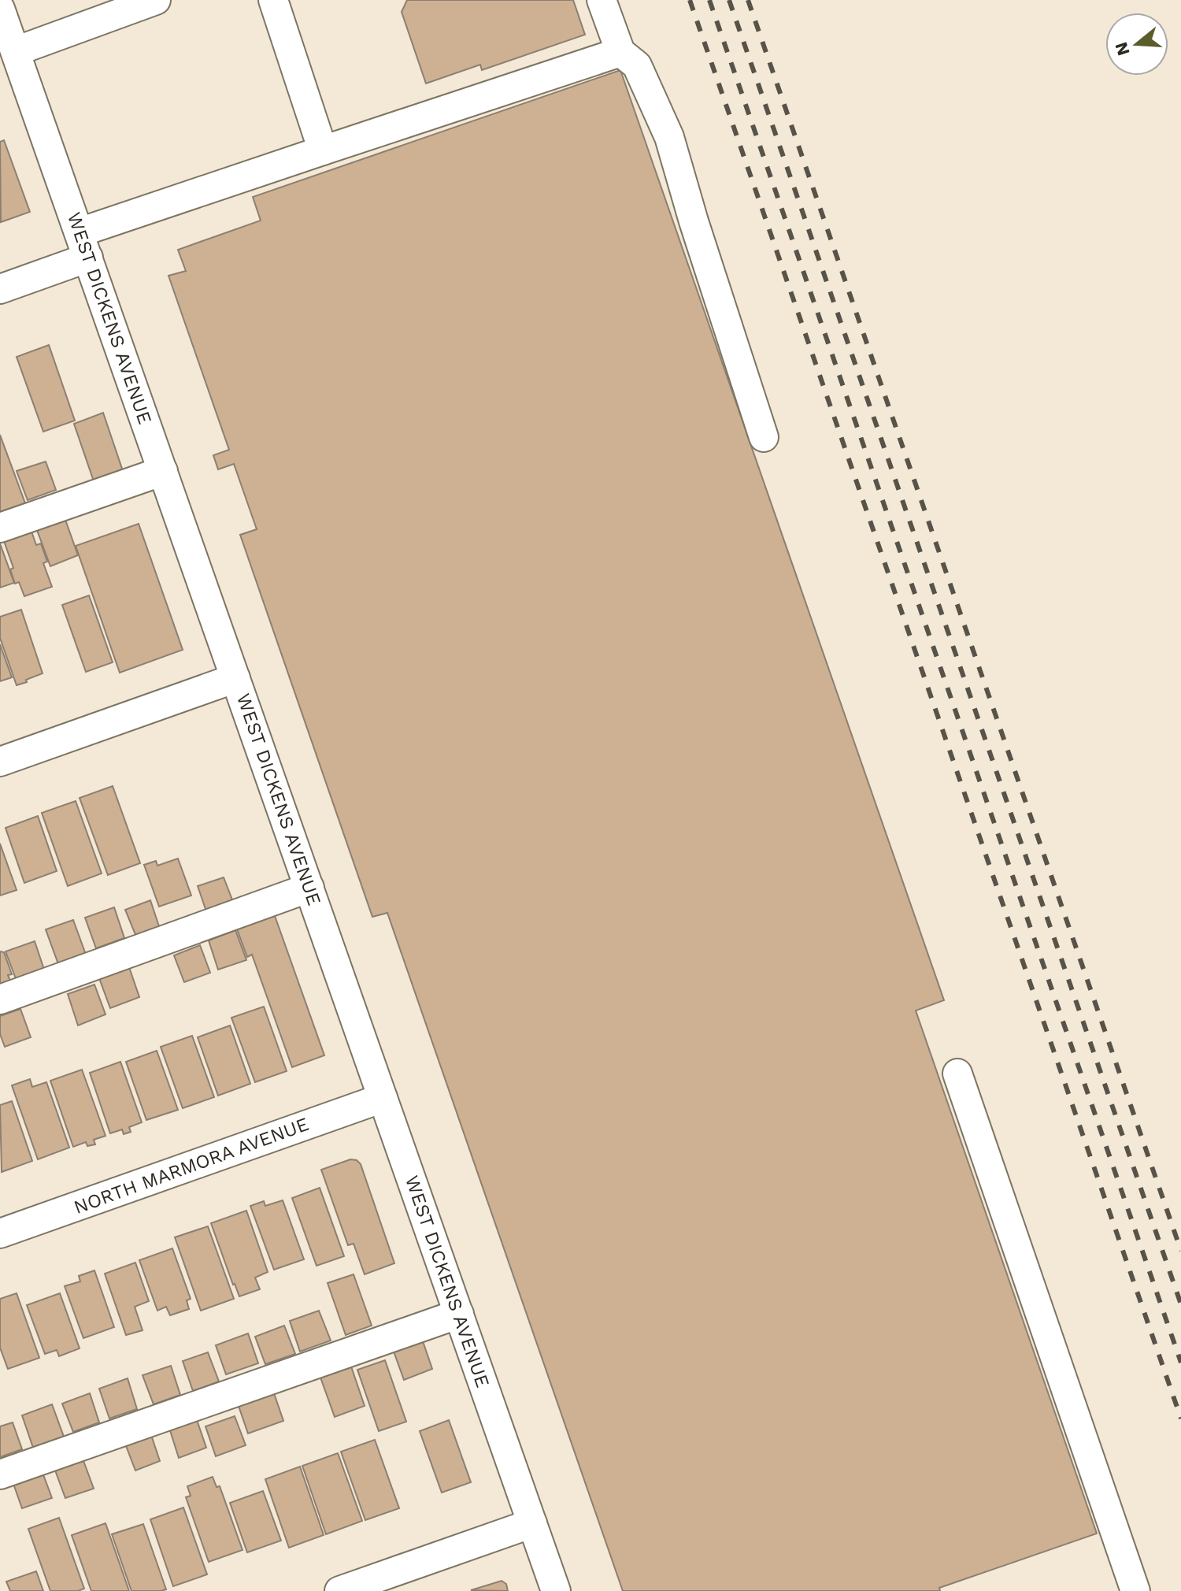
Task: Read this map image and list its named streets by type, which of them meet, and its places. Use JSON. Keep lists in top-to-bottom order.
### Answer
{
  "streets": {
    "street": ["WEST DICKENS AVENUE", "NORTH MARMORA AVENUE"]
  },
  "crossings": [
    ["WEST DICKENS AVENUE", "NORTH MARMORA AVENUE"]
  ],
  "north": "left"
}
